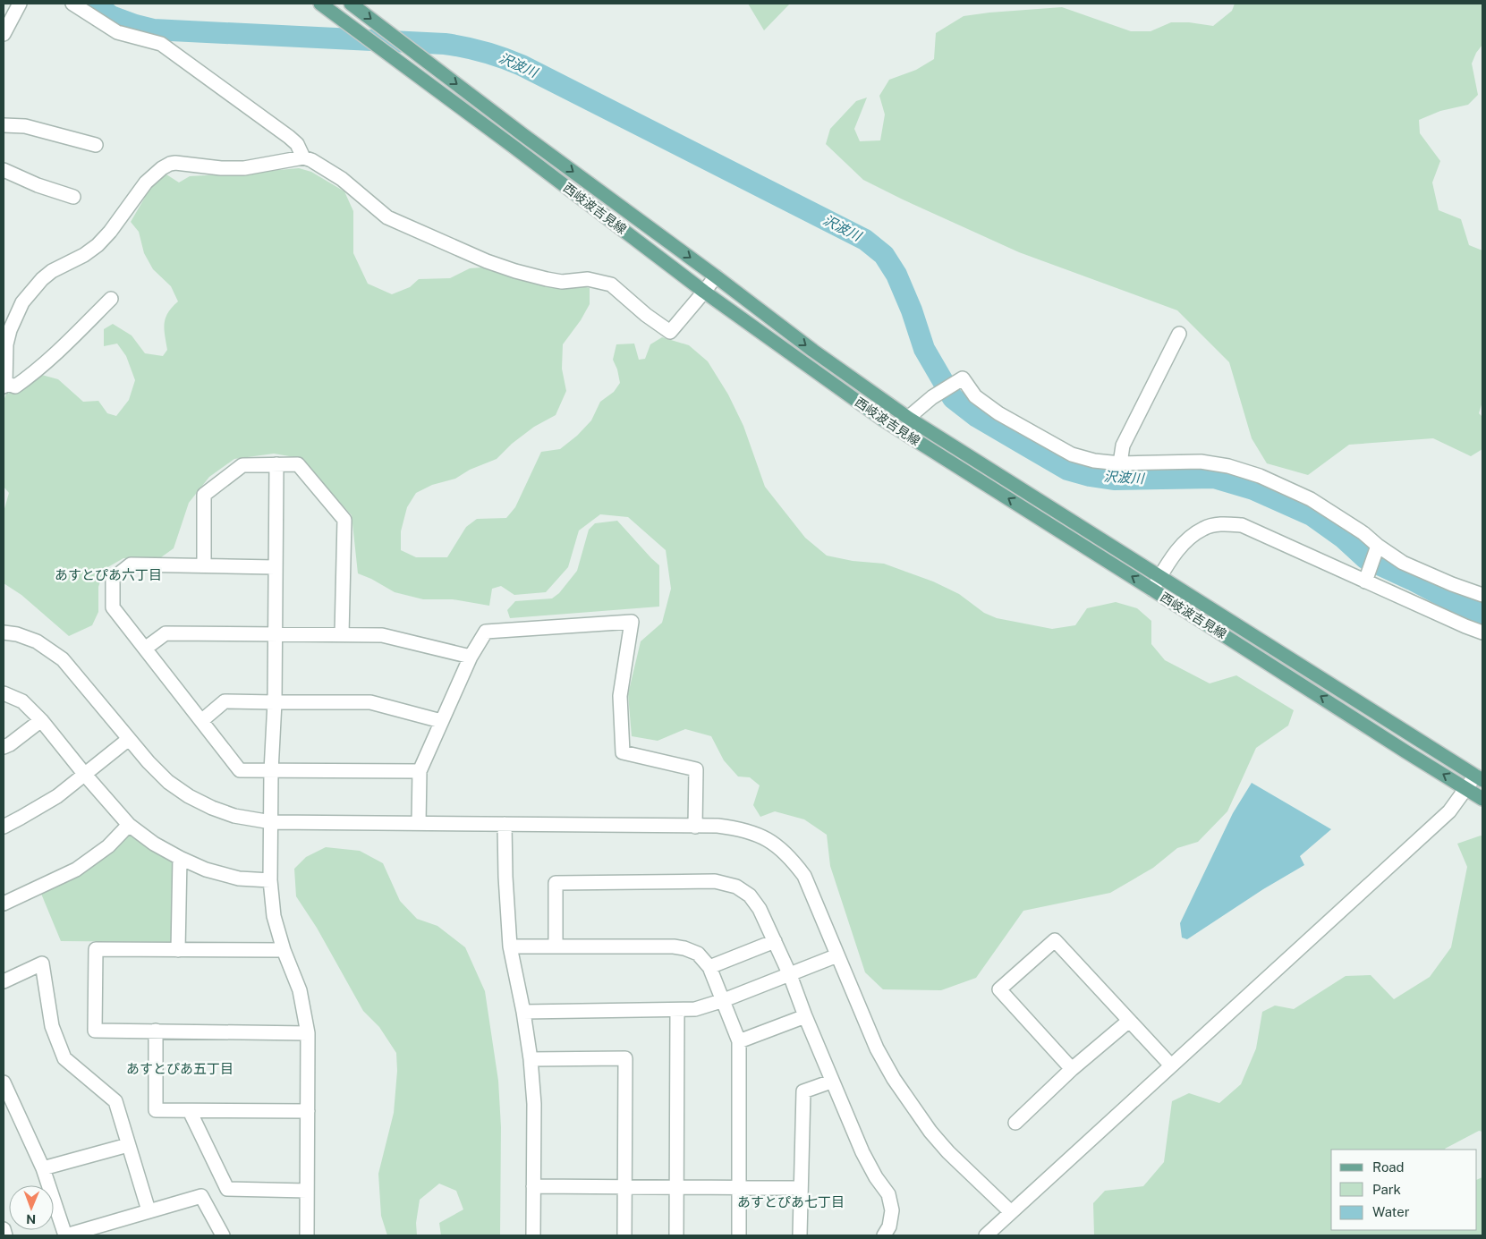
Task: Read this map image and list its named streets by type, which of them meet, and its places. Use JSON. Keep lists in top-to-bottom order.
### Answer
{
  "streets": {
    "main road": ["西岐波吉見線"]
  },
  "districts": ["あすとぴあ六丁目", "あすとぴあ五丁目", "あすとぴあ七丁目"],
  "water": ["沢波川"],
  "legend": ["Road", "Park", "Water"],
  "north": "bottom"
}
